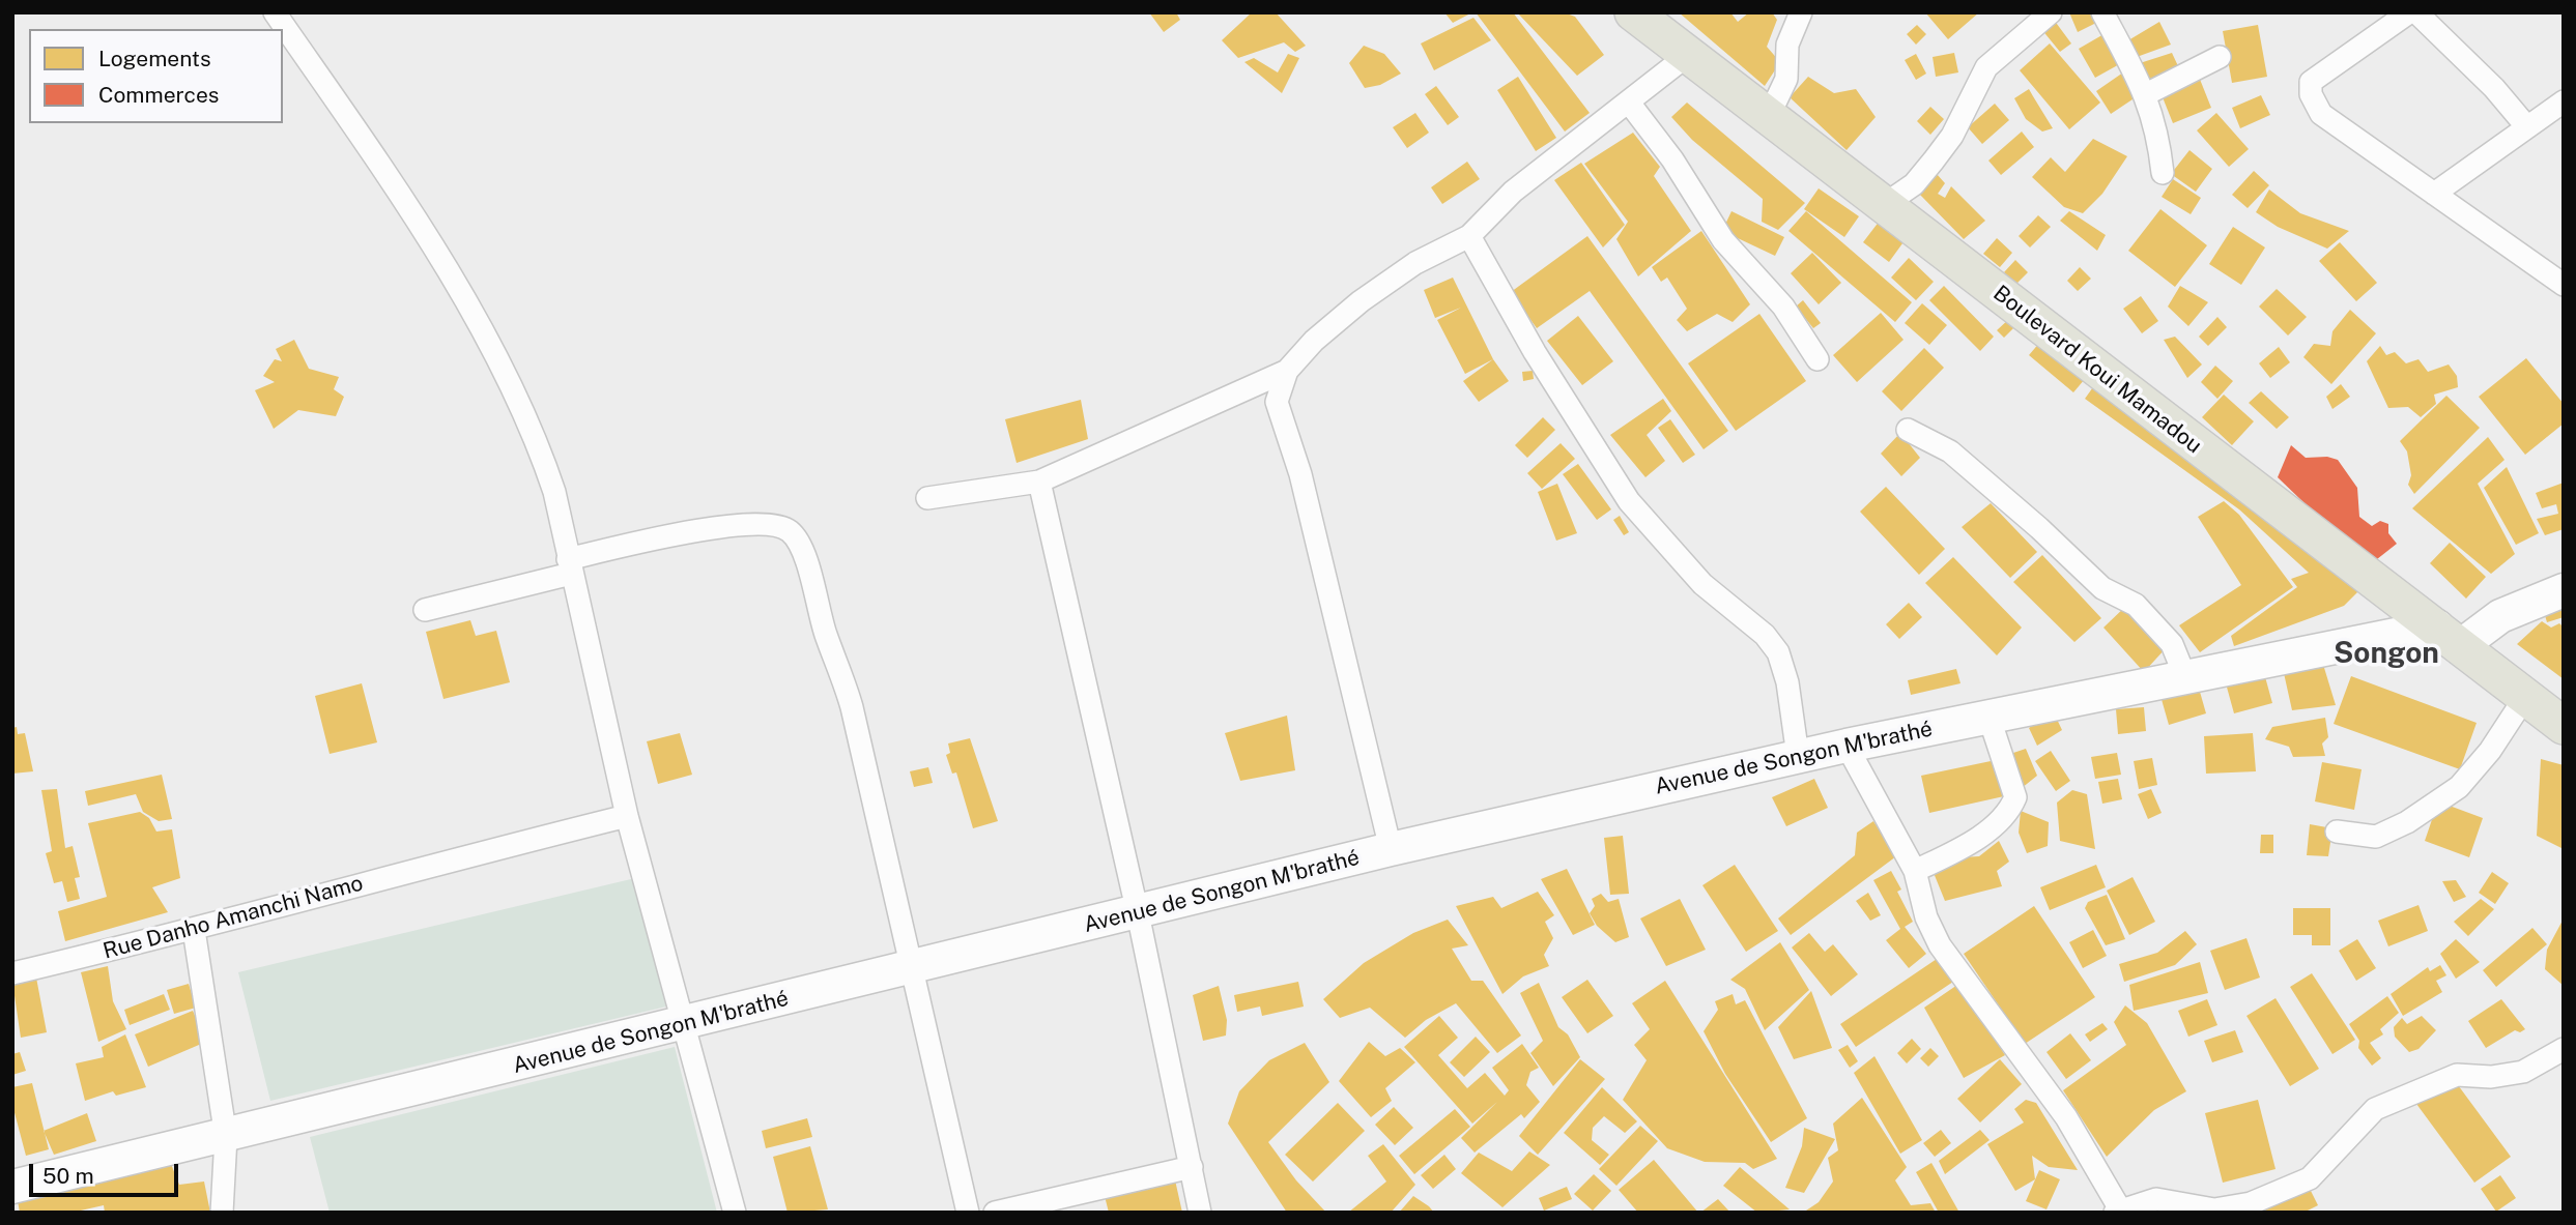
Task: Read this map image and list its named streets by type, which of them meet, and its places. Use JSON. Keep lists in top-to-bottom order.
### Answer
{
  "streets": {
    "main road": ["Boulevard Koui Mamadou"],
    "street": ["Avenue de Songon M'brathé", "Rue Danho Amanchi Namo"]
  },
  "crossings": [
    ["Boulevard Koui Mamadou", "Avenue de Songon M'brathé"]
  ],
  "districts": ["Songon"],
  "legend": ["Logements", "Commerces"],
  "scale_bar": "50 m"
}
